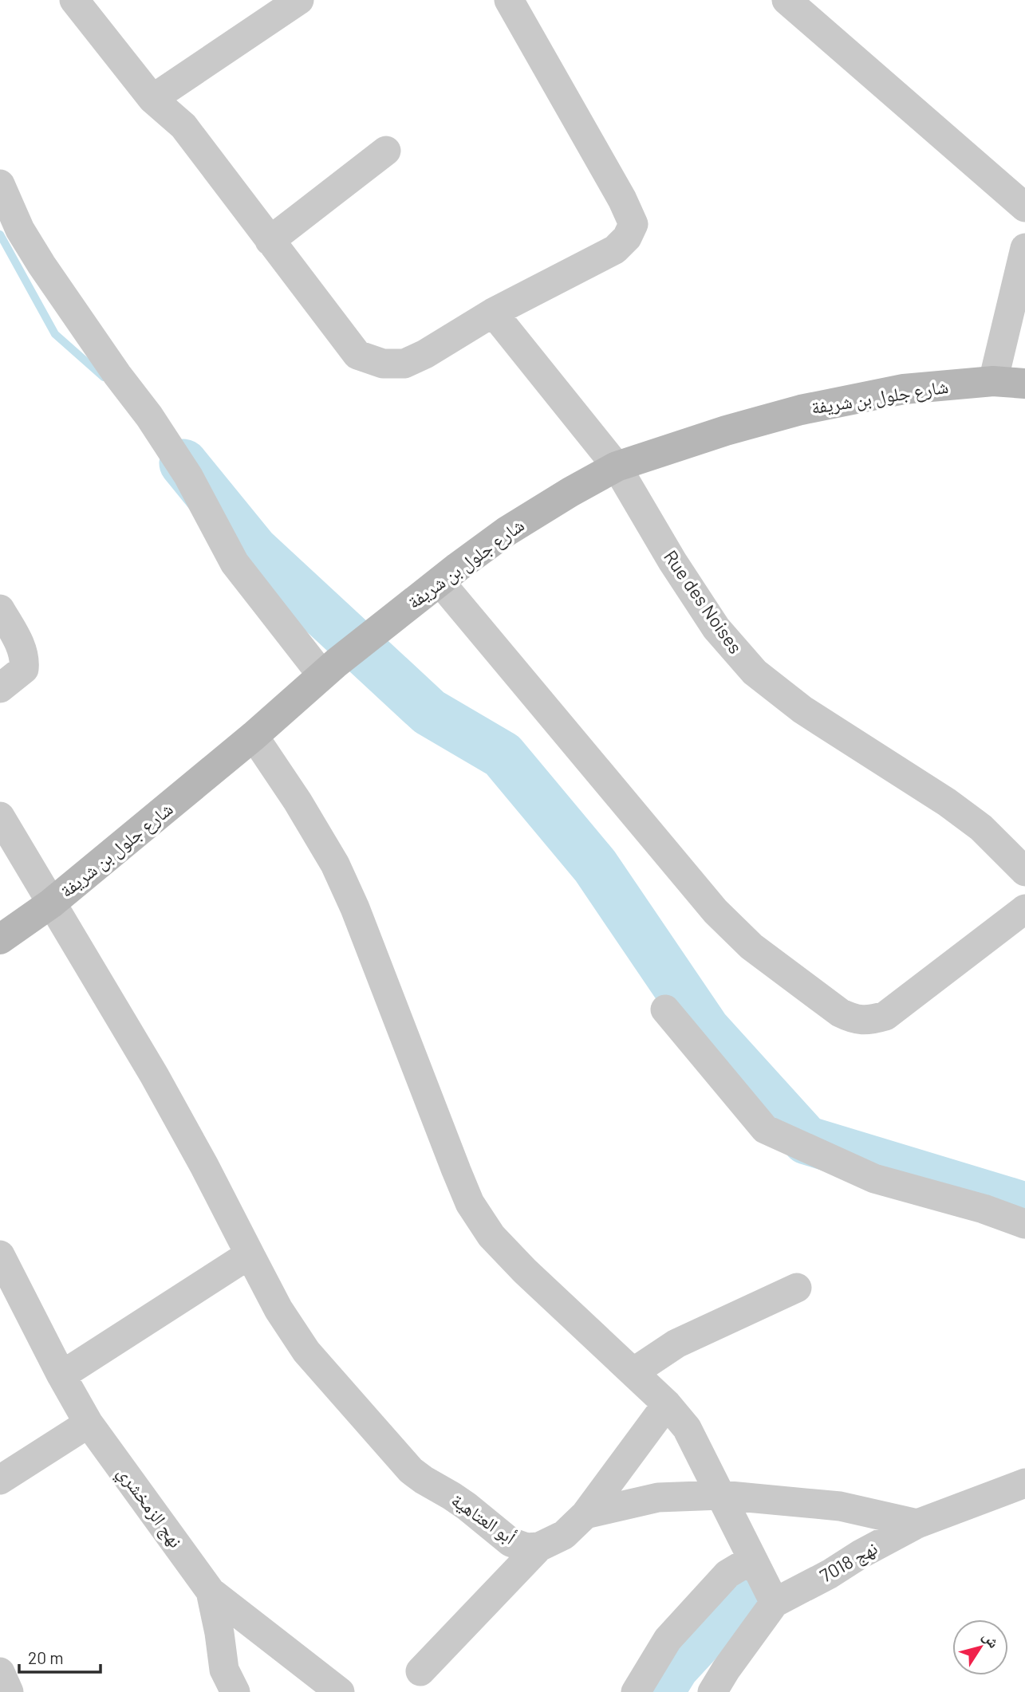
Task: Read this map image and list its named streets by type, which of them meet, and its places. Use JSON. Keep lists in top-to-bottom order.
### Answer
{
  "streets": {
    "main road": ["شارع جلول بن شريفة"],
    "street": [
      "Rue des Noises",
      "نهج الزمخشري",
      "أبو العتاهية",
      "نهج 7018"
    ]
  },
  "crossings": [
    ["شارع جلول بن شريفة", "Rue des Noises"],
    ["شارع جلول بن شريفة", "أبو العتاهية"],
    ["أبو العتاهية", "نهج 7018"]
  ],
  "scale_bar": "20 m",
  "north": "top right"
}
